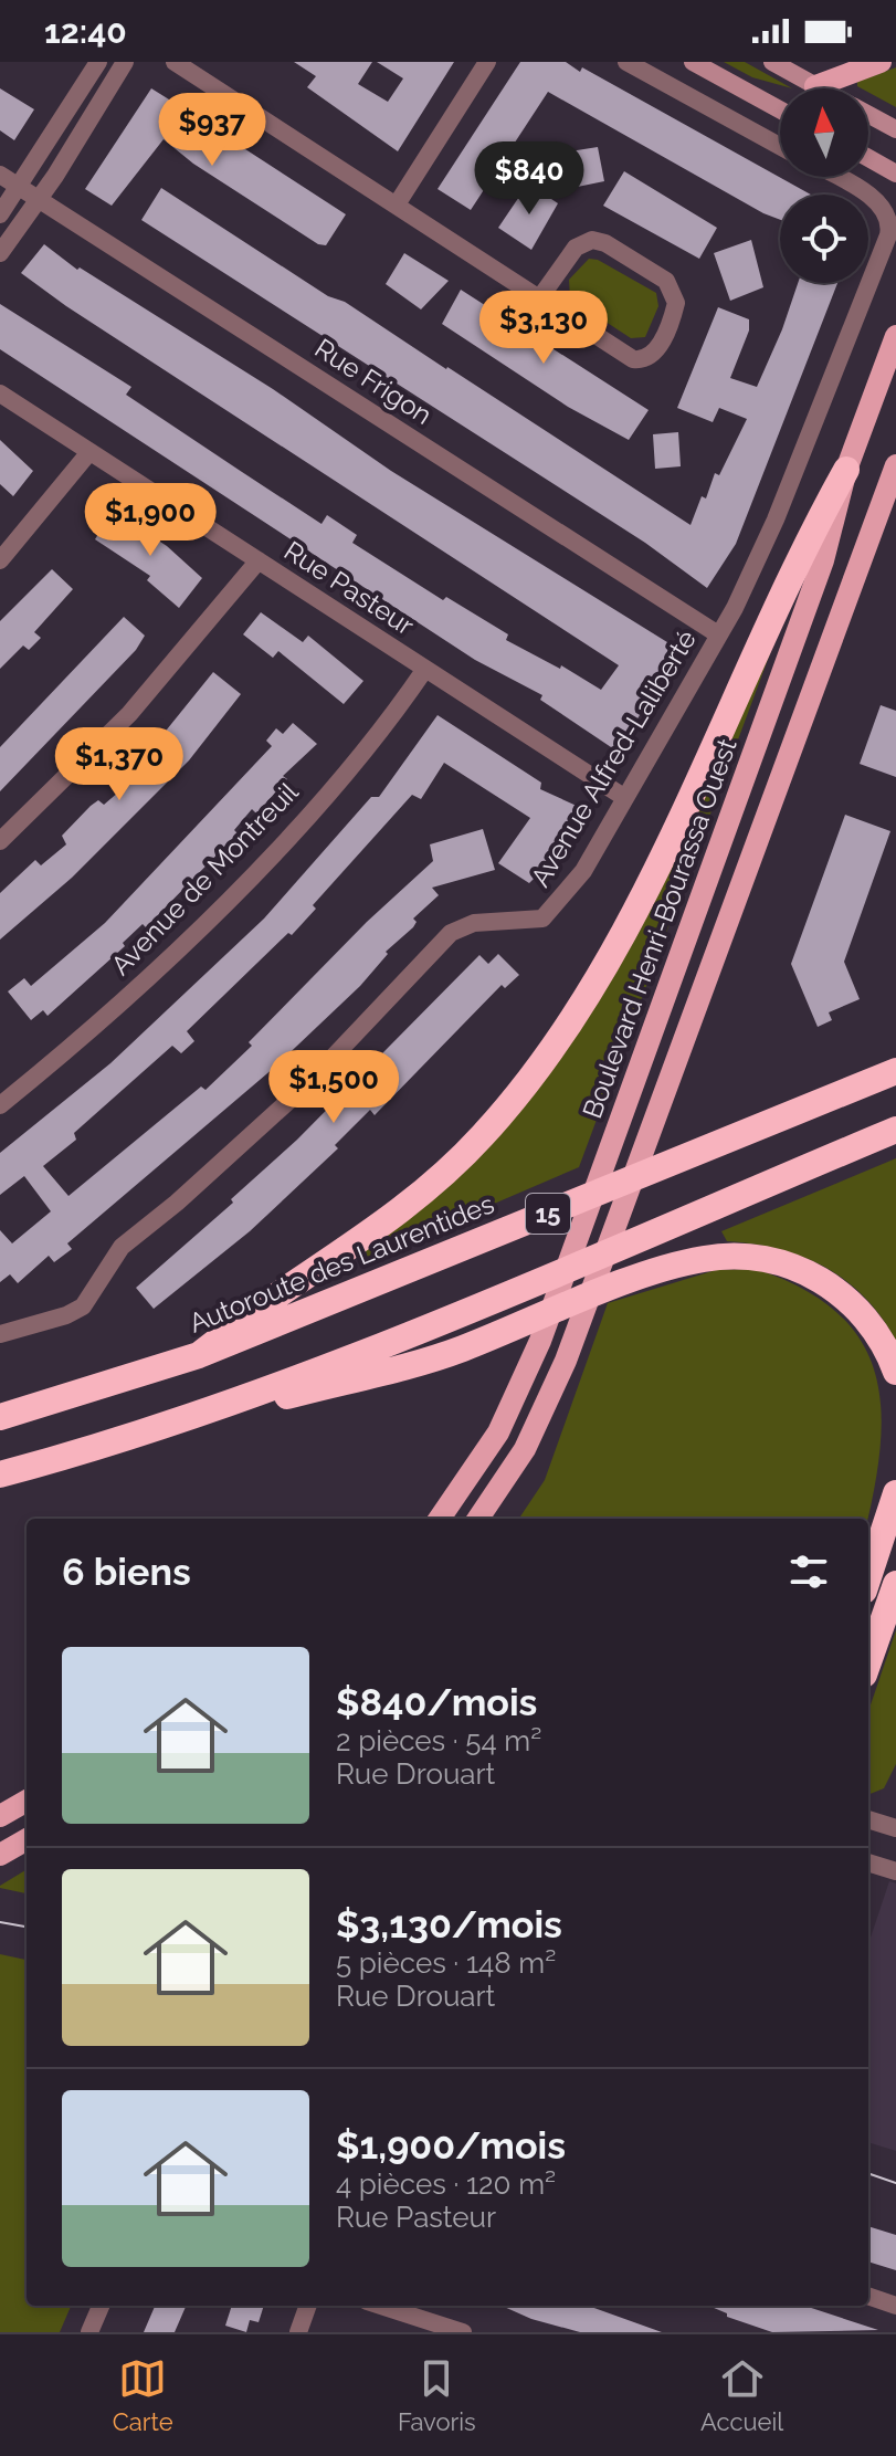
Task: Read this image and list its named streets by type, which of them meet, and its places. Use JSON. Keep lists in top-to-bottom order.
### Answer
{
  "streets": {
    "highway": ["15", "Autoroute des Laurentides"],
    "main road": ["Boulevard Henri-Bourassa Ouest"],
    "street": [
      "Rue Frigon",
      "Rue Pasteur",
      "Avenue Alfred-Laliberté",
      "Avenue de Montreuil"
    ]
  },
  "crossings": [
    ["Rue Frigon", "Avenue Alfred-Laliberté"],
    ["Rue Pasteur", "Avenue Alfred-Laliberté"],
    ["Rue Pasteur", "Avenue de Montreuil"]
  ],
  "north": "top",
  "page": {
    "status": "12:40",
    "price": [
      "$937",
      "$840",
      "$3,130",
      "$1,900",
      "$1,370",
      "$1,500"
    ],
    "heading": "6 biens",
    "list": [
      {
        "name": "$840/mois",
        "note": "2 pièces · 54 m² · Rue Drouart"
      },
      {
        "name": "$3,130/mois",
        "note": "5 pièces · 148 m² · Rue Drouart"
      },
      {
        "name": "$1,900/mois",
        "note": "4 pièces · 120 m² · Rue Pasteur"
      }
    ],
    "tabs": ["Carte", "Favoris", "Accueil"]
  }
}
